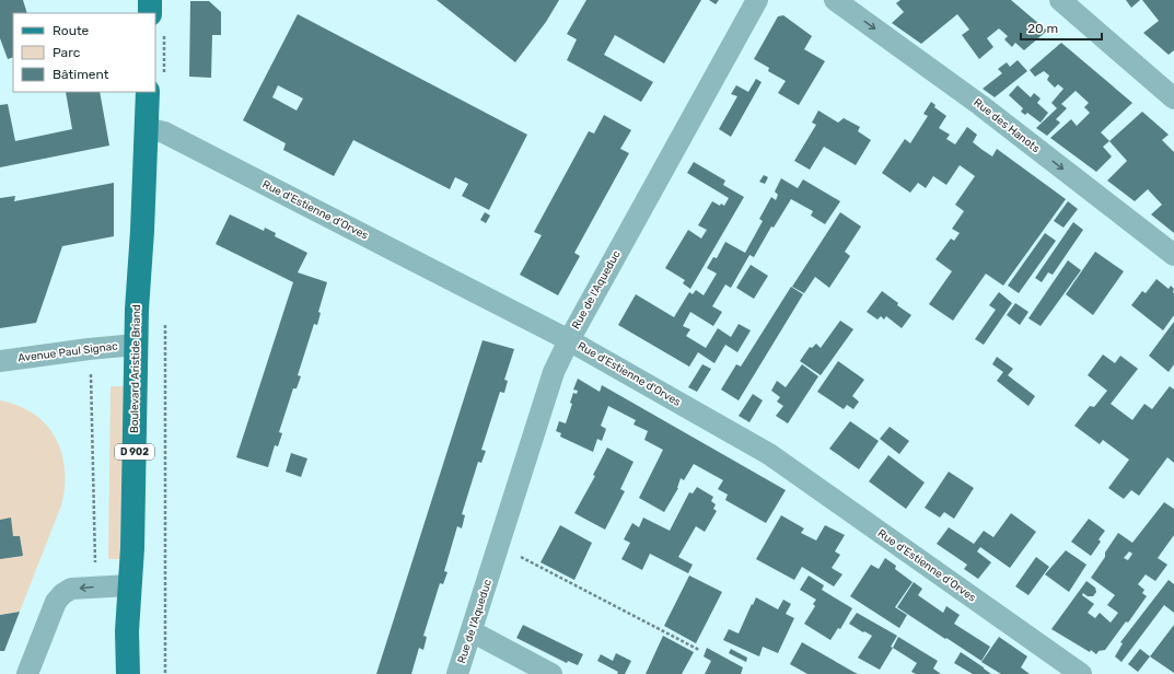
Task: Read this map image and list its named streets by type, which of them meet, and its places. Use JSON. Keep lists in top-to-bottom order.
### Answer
{
  "streets": {
    "main road": ["Boulevard Aristide Briand", "D 902"],
    "street": [
      "Rue des Hanots",
      "Rue d'Estienne d'Orves",
      "Rue de l'Aqueduc",
      "Avenue Paul Signac"
    ]
  },
  "crossings": [
    ["Rue d'Estienne d'Orves", "Rue de l'Aqueduc"],
    ["Rue d'Estienne d'Orves", "Boulevard Aristide Briand"],
    ["Avenue Paul Signac", "Boulevard Aristide Briand"]
  ],
  "legend": ["Route", "Parc", "Bâtiment"],
  "scale_bar": "20 m"
}
